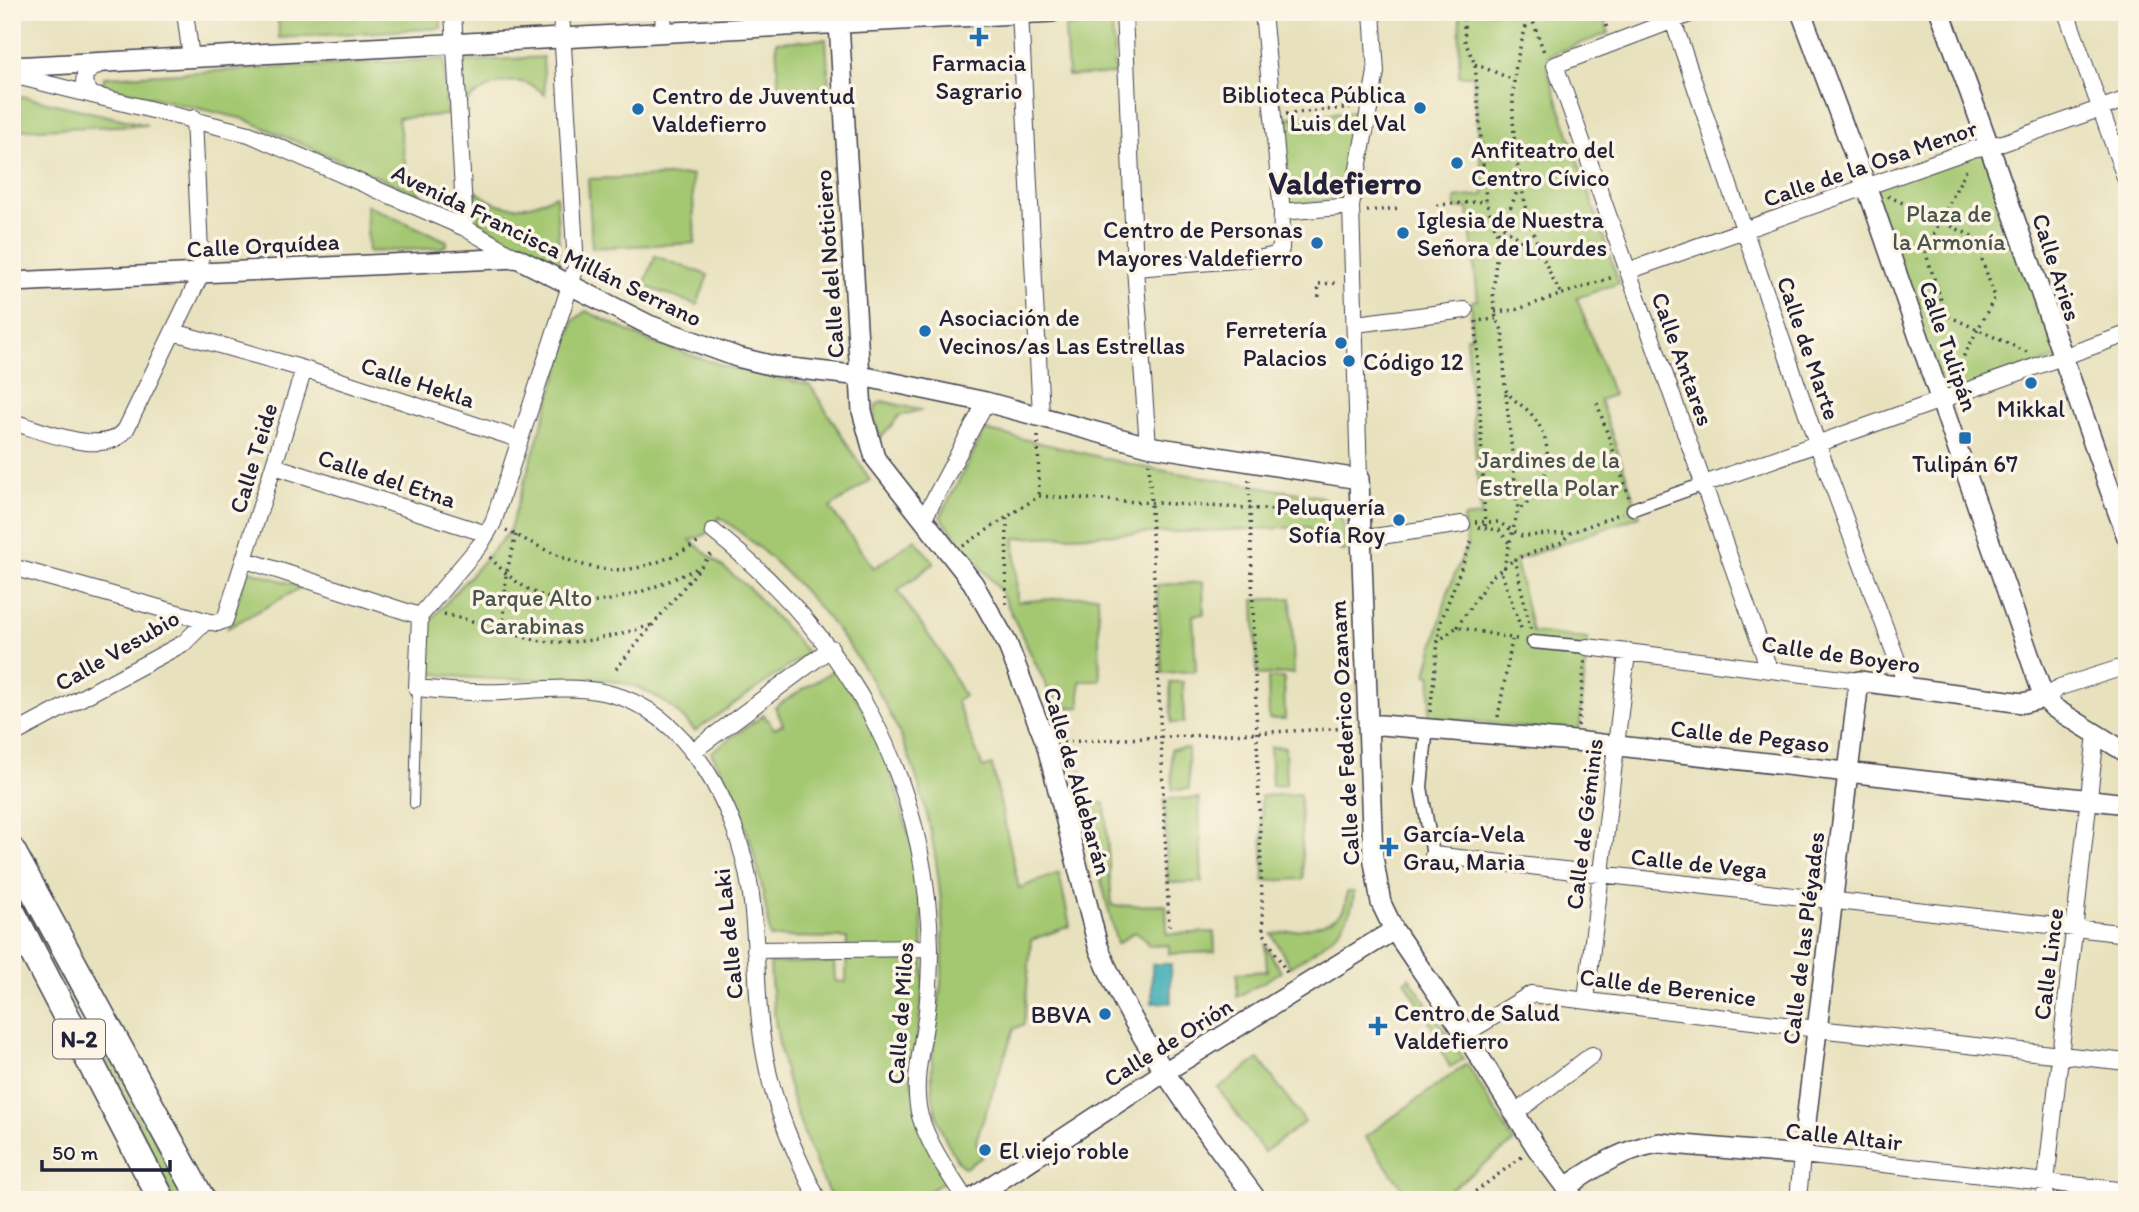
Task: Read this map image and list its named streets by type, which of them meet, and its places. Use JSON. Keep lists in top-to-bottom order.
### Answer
{
  "streets": {
    "highway": ["N-2"],
    "street": [
      "Calle de la Osa Menor",
      "Calle Orquídea",
      "Avenida Francisca Millán Serrano",
      "Calle del Noticiero",
      "Calle Aries",
      "Calle Tulipán",
      "Calle de Marte",
      "Calle Antares",
      "Calle Hekla",
      "Calle Teide",
      "Calle del Etna",
      "Calle Vesubio",
      "Calle de Boyero",
      "Calle de Federico Ozanam",
      "Calle de Pegaso",
      "Calle de Aldebarán",
      "Calle de Géminis",
      "Calle de Vega",
      "Calle de Laki",
      "Calle de las Pléyades",
      "Calle Lince",
      "Calle de Berenice",
      "Calle de Milos",
      "Calle de Orión",
      "Calle Altair"
    ]
  },
  "crossings": [
    ["Calle de la Osa Menor", "Calle Aries"],
    ["Calle de la Osa Menor", "Calle Tulipán"],
    ["Calle de la Osa Menor", "Calle de Marte"],
    ["Calle de la Osa Menor", "Calle Antares"],
    ["Calle Orquídea", "Avenida Francisca Millán Serrano"],
    ["Avenida Francisca Millán Serrano", "Calle del Noticiero"],
    ["Avenida Francisca Millán Serrano", "Calle de Federico Ozanam"],
    ["Avenida Francisca Millán Serrano", "Calle de Aldebarán"],
    ["Calle del Noticiero", "Calle de Aldebarán"],
    ["Calle Tulipán", "Calle de Boyero"],
    ["Calle de Marte", "Calle de Boyero"],
    ["Calle Antares", "Calle de Boyero"],
    ["Calle Hekla", "Calle Teide"],
    ["Calle Teide", "Calle del Etna"],
    ["Calle Teide", "Calle Vesubio"],
    ["Calle de Boyero", "Calle de Géminis"],
    ["Calle de Boyero", "Calle de las Pléyades"],
    ["Calle de Federico Ozanam", "Calle de Pegaso"],
    ["Calle de Federico Ozanam", "Calle de Berenice"],
    ["Calle de Federico Ozanam", "Calle de Orión"],
    ["Calle de Federico Ozanam", "Calle Altair"],
    ["Calle de Pegaso", "Calle de Géminis"],
    ["Calle de Pegaso", "Calle de las Pléyades"],
    ["Calle de Pegaso", "Calle Lince"],
    ["Calle de Aldebarán", "Calle de Orión"],
    ["Calle de Géminis", "Calle de Vega"],
    ["Calle de Géminis", "Calle de Berenice"],
    ["Calle de Vega", "Calle de las Pléyades"],
    ["Calle de Vega", "Calle Lince"],
    ["Calle de las Pléyades", "Calle de Berenice"],
    ["Calle de las Pléyades", "Calle Altair"],
    ["Calle Lince", "Calle de Berenice"],
    ["Calle Lince", "Calle Altair"],
    ["Calle de Milos", "Calle de Orión"]
  ],
  "districts": ["Valdefierro"],
  "parks": ["Plaza de la Armonía", "Jardines de la Estrella Polar", "Parque Alto Carabinas"],
  "places": {
    "health": ["Farmacia Sagrario", "García-Vela Grau, Maria", "Centro de Salud Valdefierro"],
    "other": [
      "Biblioteca Pública Luis del Val",
      "Centro de Juventud Valdefierro",
      "Anfiteatro del Centro Cívico",
      "Iglesia de Nuestra Señora de Lourdes",
      "Centro de Personas Mayores Valdefierro",
      "Asociación de Vecinos/as Las Estrellas",
      "Ferretería Palacios",
      "Código 12",
      "Mikkal",
      "Peluquería Sofía Roy",
      "BBVA",
      "El viejo roble"
    ],
    "transit": ["Tulipán 67"]
  },
  "scale_bar": "50 m"
}
